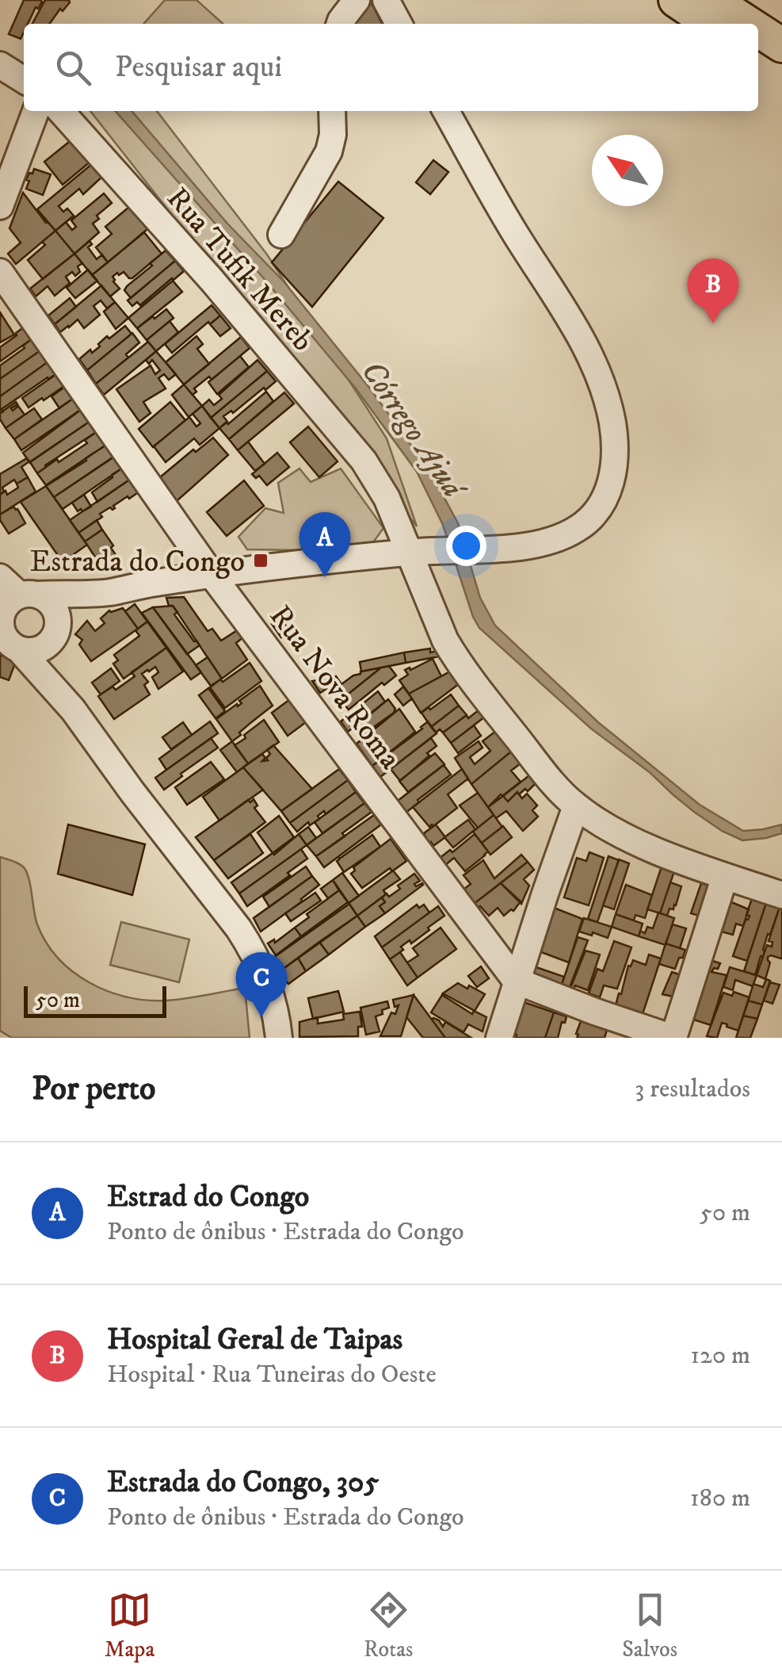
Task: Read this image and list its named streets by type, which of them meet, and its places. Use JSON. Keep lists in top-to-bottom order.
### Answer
{
  "streets": {
    "street": ["Rua Tufik Mereb", "Rua Nova Roma"]
  },
  "water": ["Córrego Ajuá"],
  "places": {
    "transit": ["Estrada do Congo"]
  },
  "scale_bar": "50 m",
  "north": "top left",
  "page": {
    "search": "Pesquisar aqui",
    "pins": ["B", "A", "C"],
    "scale": "50 m",
    "heading": ["Por perto", "3 resultados"],
    "list": [
      {
        "mark": "A",
        "name": "Estrad do Congo",
        "note": "Ponto de ônibus · Estrada do Congo",
        "value": "50 m"
      },
      {
        "mark": "B",
        "name": "Hospital Geral de Taipas",
        "note": "Hospital · Rua Tuneiras do Oeste",
        "value": "120 m"
      },
      {
        "mark": "C",
        "name": "Estrada do Congo, 305",
        "note": "Ponto de ônibus · Estrada do Congo",
        "value": "180 m"
      }
    ],
    "nav": ["Mapa", "Rotas", "Salvos"]
  }
}
